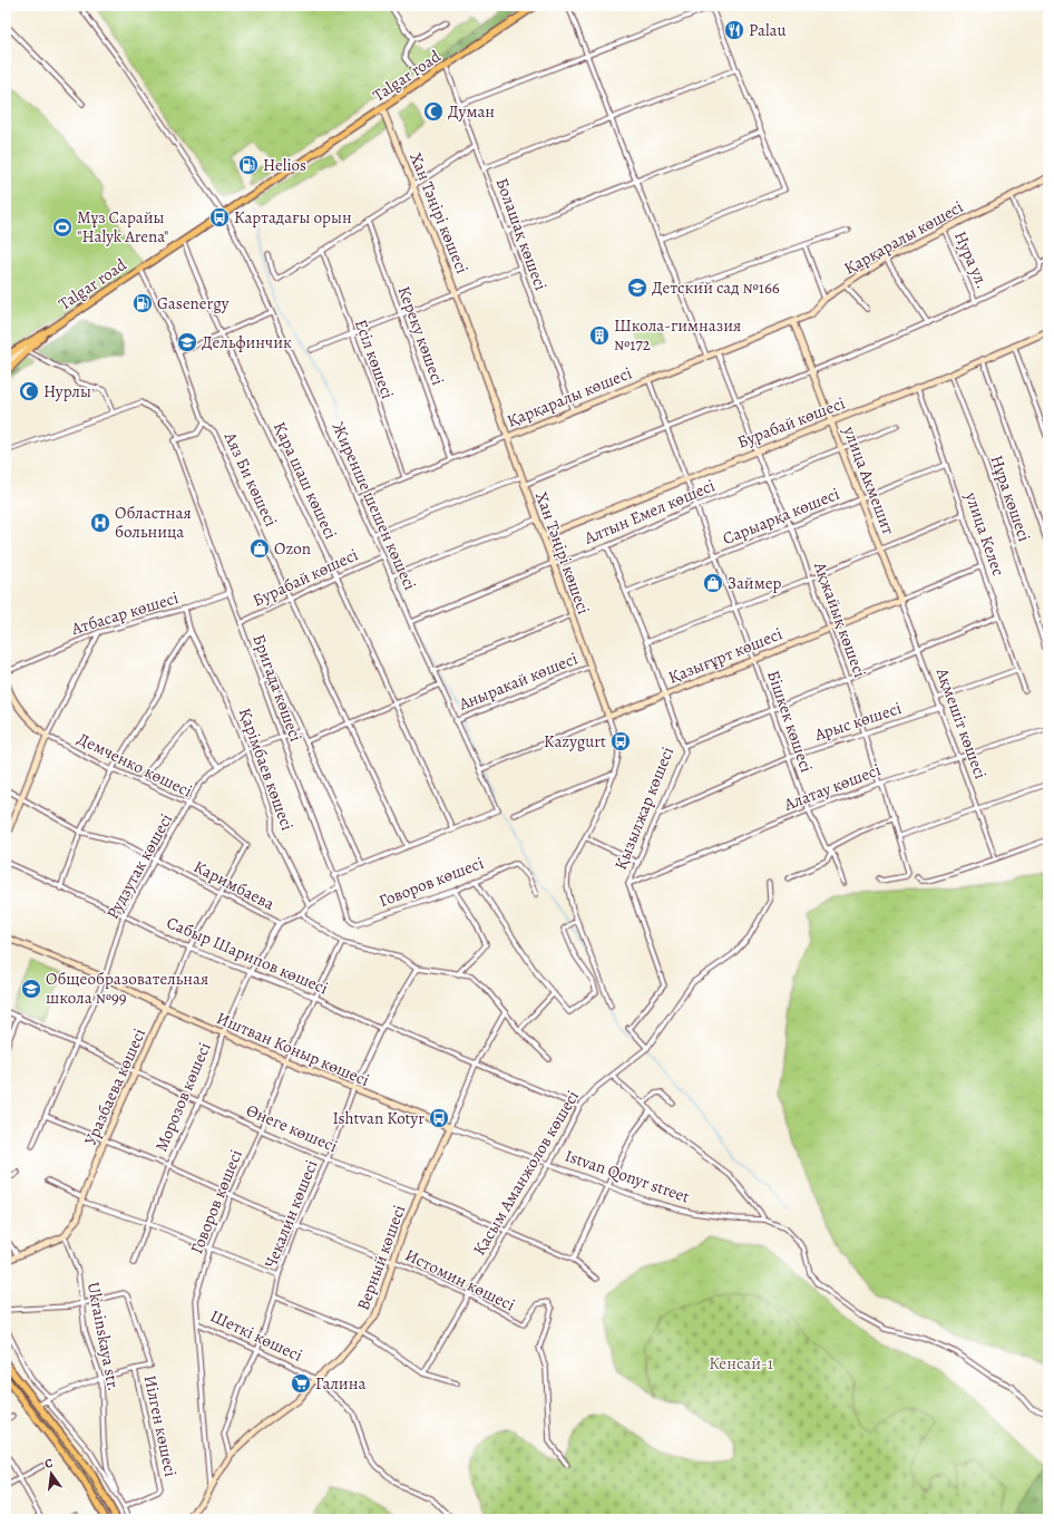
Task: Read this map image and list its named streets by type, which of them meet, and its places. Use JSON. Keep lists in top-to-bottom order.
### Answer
{
  "streets": {
    "main road": ["Talgar road"],
    "street": [
      "Хан Тәңірі көшесі",
      "Болашақ көшесі",
      "Қарқаралы көшесі",
      "Нура ул.",
      "Кереку көшесі",
      "Есіл көшесі",
      "Бурабай көшесі",
      "Аяз Би көшесі",
      "Қара шаш көшесі",
      "улица Акмешит",
      "Нұра көшесі",
      "Жиренше шешен көшесі",
      "Алтын Емел көшесі",
      "Сарыарқа көшесі",
      "улица Келеc",
      "Атбасар көшесі",
      "Ақжайық көшесі",
      "Қазығұрт көшесі",
      "Аныракай көшесі",
      "Бригада көшесі",
      "Бішкек көшесі",
      "Арыс көшесі",
      "Ақмешіт көшесі",
      "Демченко көшесі",
      "Қарімбаев көшесі",
      "Алатау көшесі",
      "Қызылжар көшесі",
      "Рудзутак көшесі",
      "Говоров көшесі",
      "Каримбаева",
      "Сабыр Шарипов көшесі",
      "Иштван Коныр көшесі",
      "Уразбаева көшесі",
      "Морозов көшесі",
      "Өнеге көшесі",
      "Қасым Аманжолов көшесі",
      "Istvan Qonyr street",
      "Чекалин көшесі",
      "Верный көшесі",
      "Истомин көшесі",
      "Шеткі көшесі",
      "Ukrainskaya str.",
      "Иілген көшесі"
    ]
  },
  "crossings": [
    ["Talgar road", "Хан Тәңірі көшесі"],
    ["Talgar road", "Болашақ көшесі"],
    ["Talgar road", "Аяз Би көшесі"],
    ["Talgar road", "Қара шаш көшесі"],
    ["Talgar road", "Жиренше шешен көшесі"],
    ["Хан Тәңірі көшесі", "Қарқаралы көшесі"],
    ["Хан Тәңірі көшесі", "Бурабай көшесі"],
    ["Хан Тәңірі көшесі", "Алтын Емел көшесі"],
    ["Хан Тәңірі көшесі", "Қазығұрт көшесі"],
    ["Хан Тәңірі көшесі", "Аныракай көшесі"],
    ["Болашақ көшесі", "Қарқаралы көшесі"],
    ["Қарқаралы көшесі", "Нура ул."],
    ["Қарқаралы көшесі", "Кереку көшесі"],
    ["Қарқаралы көшесі", "Есіл көшесі"],
    ["Қарқаралы көшесі", "улица Акмешит"],
    ["Қарқаралы көшесі", "Жиренше шешен көшесі"],
    ["Қарқаралы көшесі", "Ақжайық көшесі"],
    ["Қарқаралы көшесі", "Бішкек көшесі"],
    ["Бурабай көшесі", "Аяз Би көшесі"],
    ["Бурабай көшесі", "Қара шаш көшесі"],
    ["Бурабай көшесі", "улица Акмешит"],
    ["Бурабай көшесі", "Нұра көшесі"],
    ["Бурабай көшесі", "Жиренше шешен көшесі"],
    ["Бурабай көшесі", "улица Келеc"],
    ["Бурабай көшесі", "Ақжайық көшесі"],
    ["Бурабай көшесі", "Бригада көшесі"],
    ["Бурабай көшесі", "Бішкек көшесі"],
    ["Қара шаш көшесі", "Жиренше шешен көшесі"],
    ["улица Акмешит", "Алтын Емел көшесі"],
    ["улица Акмешит", "Сарыарқа көшесі"],
    ["улица Акмешит", "Қазығұрт көшесі"],
    ["улица Акмешит", "Ақмешіт көшесі"],
    ["Жиренше шешен көшесі", "Алтын Емел көшесі"],
    ["Жиренше шешен көшесі", "Қазығұрт көшесі"],
    ["Жиренше шешен көшесі", "Аныракай көшесі"],
    ["Алтын Емел көшесі", "Ақжайық көшесі"],
    ["Алтын Емел көшесі", "Бішкек көшесі"],
    ["Алтын Емел көшесі", "Қызылжар көшесі"],
    ["Сарыарқа көшесі", "улица Келеc"],
    ["Сарыарқа көшесі", "Ақжайық көшесі"],
    ["Сарыарқа көшесі", "Бішкек көшесі"],
    ["Сарыарқа көшесі", "Қызылжар көшесі"],
    ["улица Келеc", "Қазығұрт көшесі"],
    ["Атбасар көшесі", "Бригада көшесі"],
    ["Атбасар көшесі", "Қарімбаев көшесі"],
    ["Ақжайық көшесі", "Қазығұрт көшесі"],
    ["Ақжайық көшесі", "Арыс көшесі"],
    ["Ақжайық көшесі", "Алатау көшесі"],
    ["Қазығұрт көшесі", "Бішкек көшесі"],
    ["Қазығұрт көшесі", "Ақмешіт көшесі"],
    ["Қазығұрт көшесі", "Қызылжар көшесі"],
    ["Бригада көшесі", "Рудзутак көшесі"],
    ["Бригада көшесі", "Говоров көшесі"],
    ["Бішкек көшесі", "Арыс көшесі"],
    ["Бішкек көшесі", "Алатау көшесі"],
    ["Арыс көшесі", "Ақмешіт көшесі"],
    ["Арыс көшесі", "Қызылжар көшесі"],
    ["Ақмешіт көшесі", "Алатау көшесі"],
    ["Демченко көшесі", "Рудзутак көшесі"],
    ["Демченко көшесі", "Уразбаева көшесі"],
    ["Қарімбаев көшесі", "Рудзутак көшесі"],
    ["Алатау көшесі", "Қызылжар көшесі"],
    ["Қызылжар көшесі", "Қасым Аманжолов көшесі"],
    ["Рудзутак көшесі", "Каримбаева"],
    ["Рудзутак көшесі", "Сабыр Шарипов көшесі"],
    ["Рудзутак көшесі", "Иштван Коныр көшесі"],
    ["Рудзутак көшесі", "Өнеге көшесі"],
    ["Рудзутак көшесі", "Истомин көшесі"],
    ["Говоров көшесі", "Сабыр Шарипов көшесі"],
    ["Говоров көшесі", "Иштван Коныр көшесі"],
    ["Говоров көшесі", "Өнеге көшесі"],
    ["Говоров көшесі", "Верный көшесі"],
    ["Говоров көшесі", "Истомин көшесі"],
    ["Говоров көшесі", "Шеткі көшесі"],
    ["Каримбаева", "Уразбаева көшесі"],
    ["Каримбаева", "Морозов көшесі"],
    ["Сабыр Шарипов көшесі", "Уразбаева көшесі"],
    ["Сабыр Шарипов көшесі", "Морозов көшесі"],
    ["Сабыр Шарипов көшесі", "Чекалин көшесі"],
    ["Иштван Коныр көшесі", "Уразбаева көшесі"],
    ["Иштван Коныр көшесі", "Морозов көшесі"],
    ["Иштван Коныр көшесі", "Istvan Qonyr street"],
    ["Иштван Коныр көшесі", "Чекалин көшесі"],
    ["Иштван Коныр көшесі", "Верный көшесі"],
    ["Уразбаева көшесі", "Өнеге көшесі"],
    ["Уразбаева көшесі", "Истомин көшесі"],
    ["Уразбаева көшесі", "Ukrainskaya str."],
    ["Морозов көшесі", "Өнеге көшесі"],
    ["Морозов көшесі", "Истомин көшесі"],
    ["Өнеге көшесі", "Қасым Аманжолов көшесі"],
    ["Өнеге көшесі", "Чекалин көшесі"],
    ["Өнеге көшесі", "Верный көшесі"],
    ["Қасым Аманжолов көшесі", "Istvan Qonyr street"],
    ["Қасым Аманжолов көшесі", "Истомин көшесі"],
    ["Istvan Qonyr street", "Верный көшесі"],
    ["Чекалин көшесі", "Верный көшесі"],
    ["Чекалин көшесі", "Истомин көшесі"],
    ["Чекалин көшесі", "Шеткі көшесі"],
    ["Верный көшесі", "Истомин көшесі"],
    ["Верный көшесі", "Шеткі көшесі"],
    ["Ukrainskaya str.", "Иілген көшесі"]
  ],
  "parks": ["Кенсай-1"],
  "places": {
    "restaurant": ["Palau"],
    "mosque": ["Думан", "Нурлы"],
    "fuel station": ["Helios", "Gasenergy"],
    "bus stop": ["Картадағы орын", "Kazygurt", "Ishtvan Kotyr"],
    "sports": ["Мұз Сарайы \"Halyk Arena\""],
    "school or university": ["Детский сад №166", "Дельфинчик", "Общеобразовательная школа №99"],
    "building": ["Школа-гимназия №172"],
    "hospital": ["Областная больница"],
    "shop": ["Ozon", "Займер"],
    "supermarket": ["Галина"]
  },
  "north": "top"
}
